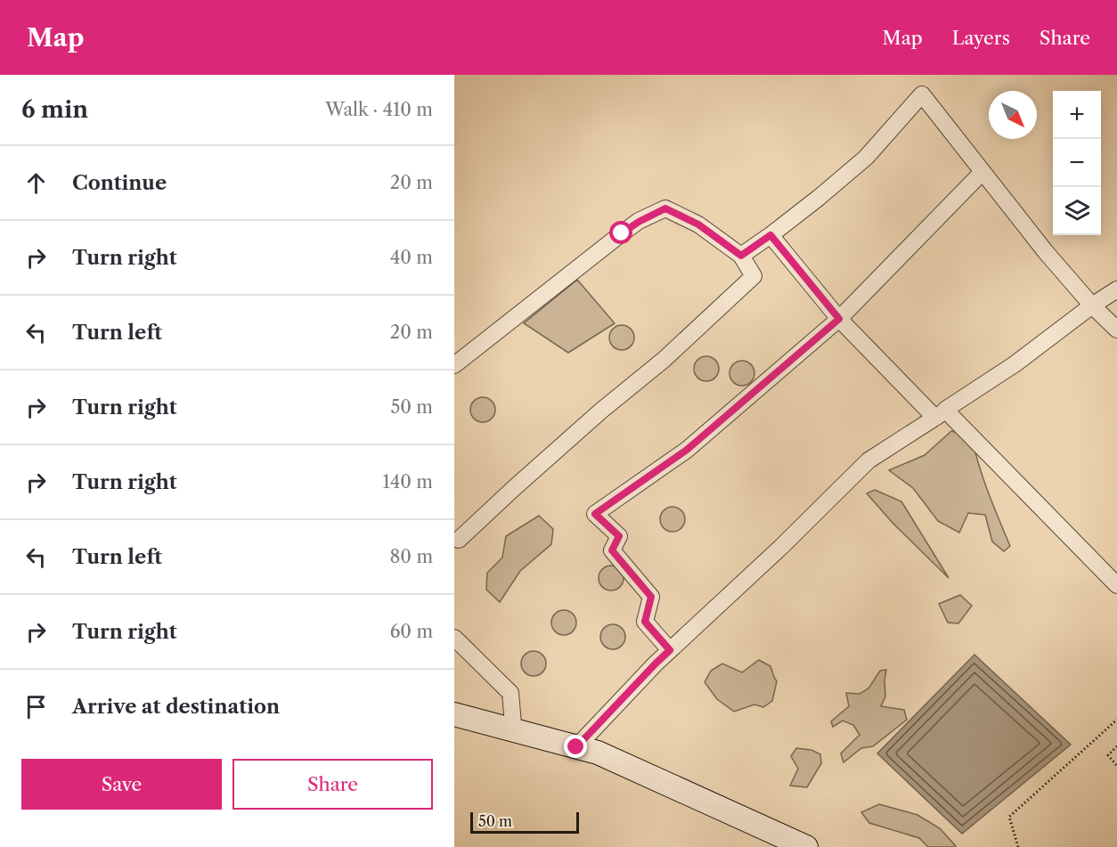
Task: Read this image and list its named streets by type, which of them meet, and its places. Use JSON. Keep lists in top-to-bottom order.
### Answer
{
  "scale_bar": "50 m",
  "north": "bottom right",
  "page": {
    "header": "Map",
    "nav": ["Map", "Layers", "Share"],
    "heading": ["6 min", "Walk · 410 m"],
    "map_buttons": ["+", "−"],
    "list": [
      ["Continue", "20 m"],
      ["Turn right", "40 m"],
      ["Turn left", "20 m"],
      ["Turn right", "50 m"],
      ["Turn right", "140 m"],
      ["Turn left", "80 m"],
      ["Turn right", "60 m"],
      "Arrive at destination"
    ],
    "buttons": ["Save", "Share"],
    "scale": "50 m"
  }
}
